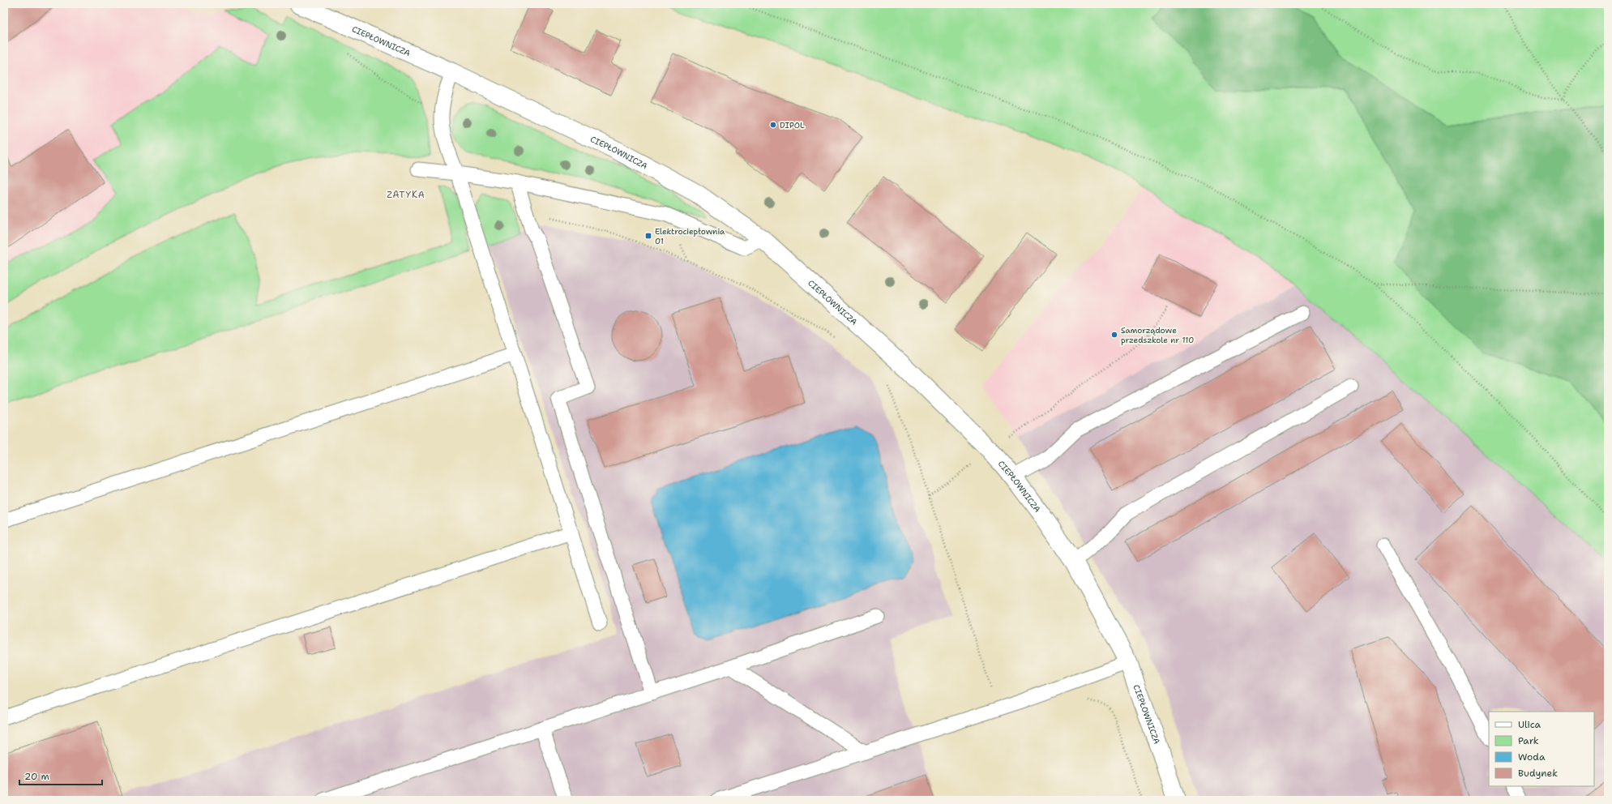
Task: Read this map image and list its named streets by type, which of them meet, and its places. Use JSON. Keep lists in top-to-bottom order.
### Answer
{
  "streets": {
    "street": ["CIEPŁOWNICZA"]
  },
  "districts": ["ZATYKA"],
  "places": {
    "other": ["DIPOL", "Samorządowe przedszkole nr 110"],
    "transit": ["Elektrociepłownia 01"]
  },
  "legend": [
    "Ulica",
    "Park",
    "Woda",
    "Budynek"
  ],
  "scale_bar": "20 m"
}
